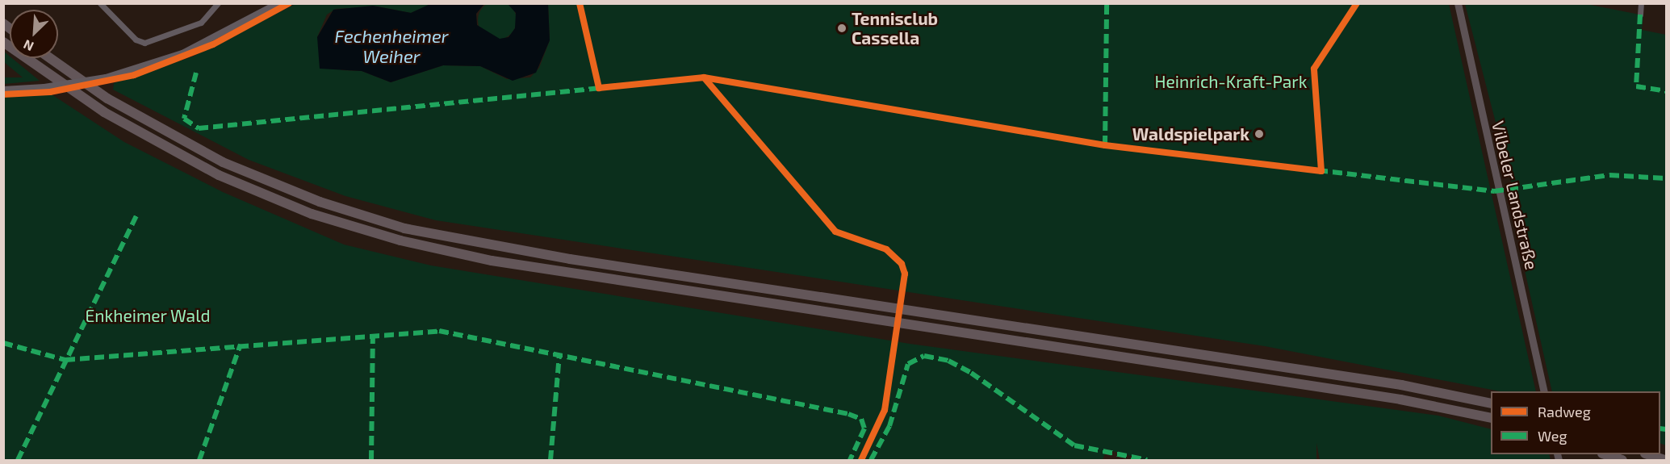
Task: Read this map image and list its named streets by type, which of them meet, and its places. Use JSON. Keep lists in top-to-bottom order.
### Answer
{
  "streets": {
    "main road": ["Vilbeler Landstraße"]
  },
  "water": ["Fechenheimer Weiher"],
  "parks": ["Heinrich-Kraft-Park", "Enkheimer Wald"],
  "places": ["Tennisclub Cassella", "Waldspielpark"],
  "legend": ["Radweg", "Weg"],
  "north": "bottom left"
}
